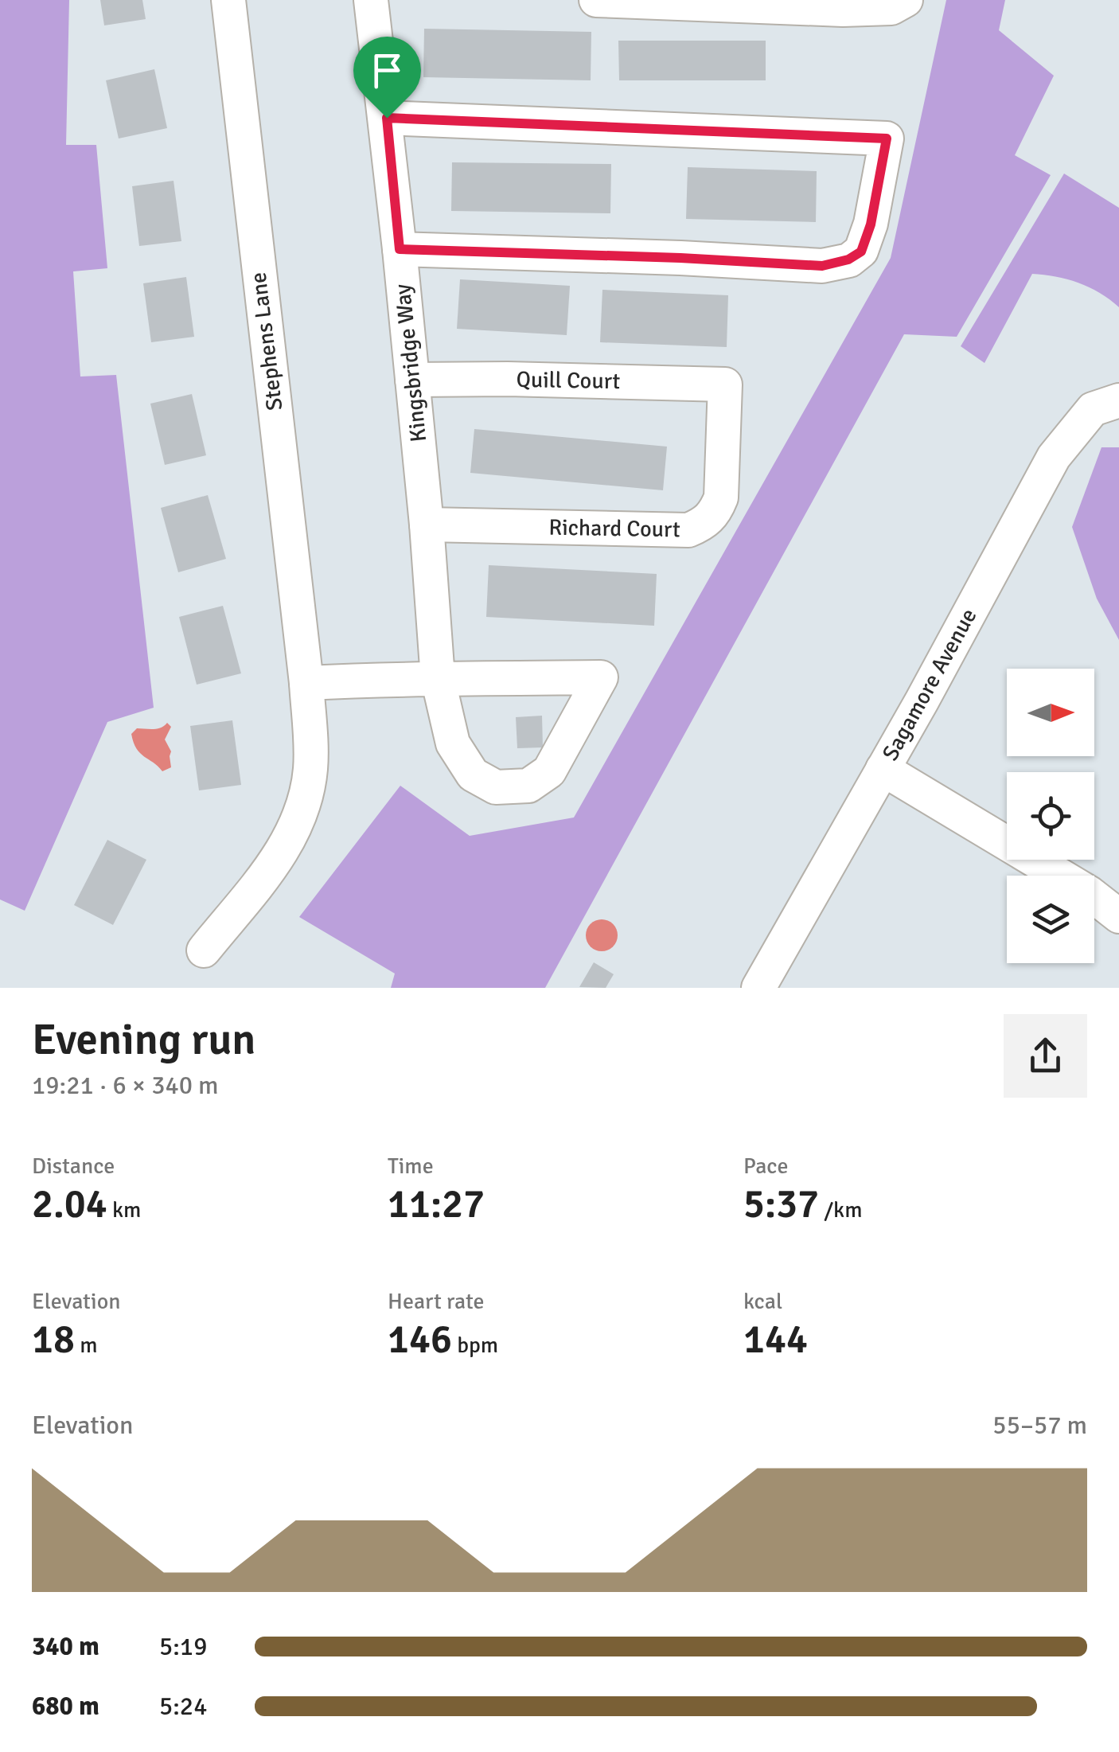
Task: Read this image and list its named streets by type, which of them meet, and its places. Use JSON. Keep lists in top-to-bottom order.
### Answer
{
  "streets": {
    "street": [
      "Stephens Lane",
      "Kingsbridge Way",
      "Quill Court",
      "Richard Court",
      "Sagamore Avenue"
    ]
  },
  "crossings": [
    ["Kingsbridge Way", "Quill Court"],
    ["Kingsbridge Way", "Richard Court"],
    ["Quill Court", "Richard Court"]
  ],
  "north": "right",
  "page": {
    "heading": ["Evening run", "19:21 · 6 × 340 m"],
    "stats": [
      ["Distance", "2.04 km"],
      ["Time", "11:27"],
      ["Pace", "5:37 /km"],
      ["Elevation", "18 m"],
      ["Heart rate", "146 bpm"],
      ["kcal", "144"]
    ],
    "chart": ["Elevation", "55–57 m"],
    "list": [
      {
        "name": "340 m",
        "note": "5:19"
      },
      {
        "name": "680 m",
        "note": "5:24"
      }
    ]
  }
}
